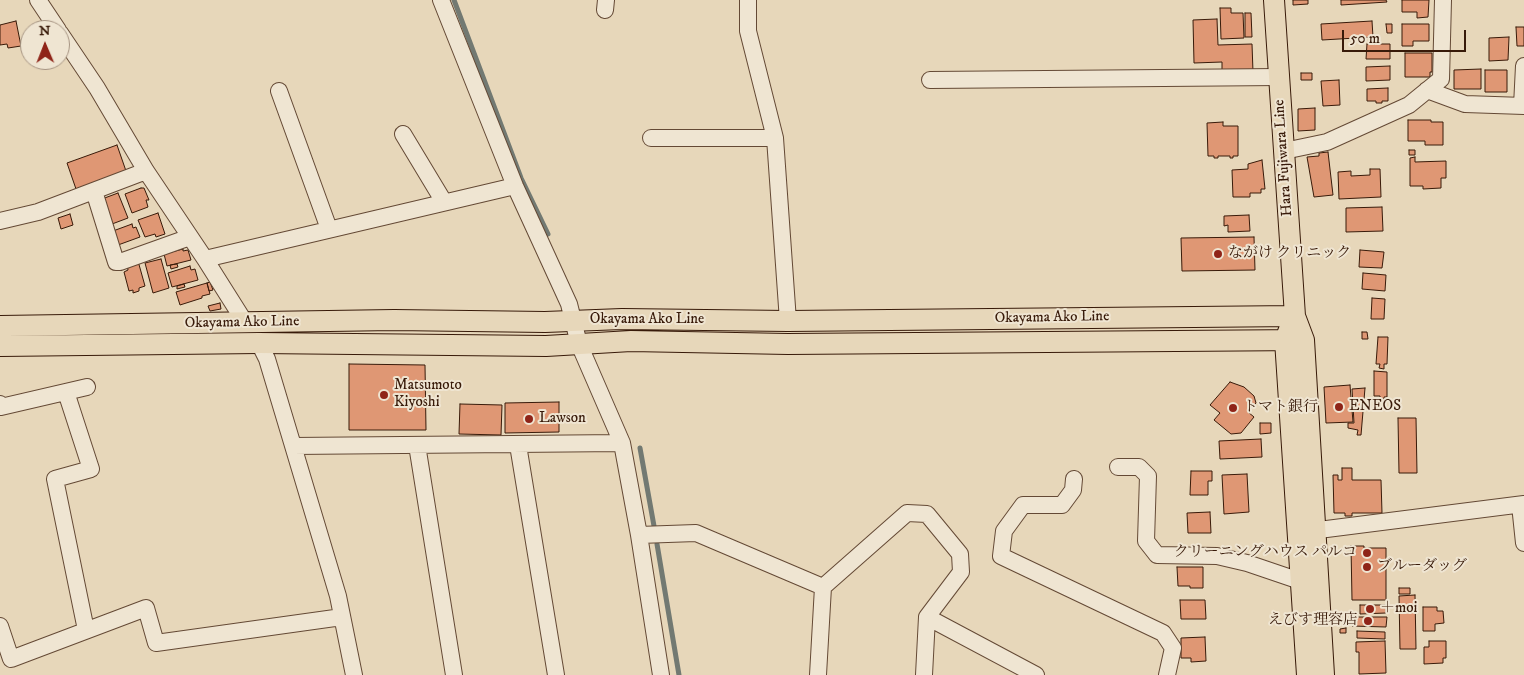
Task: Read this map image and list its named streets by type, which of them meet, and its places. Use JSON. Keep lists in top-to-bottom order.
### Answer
{
  "streets": {
    "main road": ["Hara Fujiwara Line", "Okayama Ako Line"]
  },
  "crossings": [
    ["Hara Fujiwara Line", "Okayama Ako Line"]
  ],
  "places": [
    "ながけ クリニック",
    "Matsumoto Kiyoshi",
    "ENEOS",
    "トマト銀行",
    "Lawson",
    "クリーニングハウス パルコ",
    "ブルーダッグ",
    "＋moi",
    "えびす理容店"
  ],
  "scale_bar": "50 m",
  "north": "top"
}
